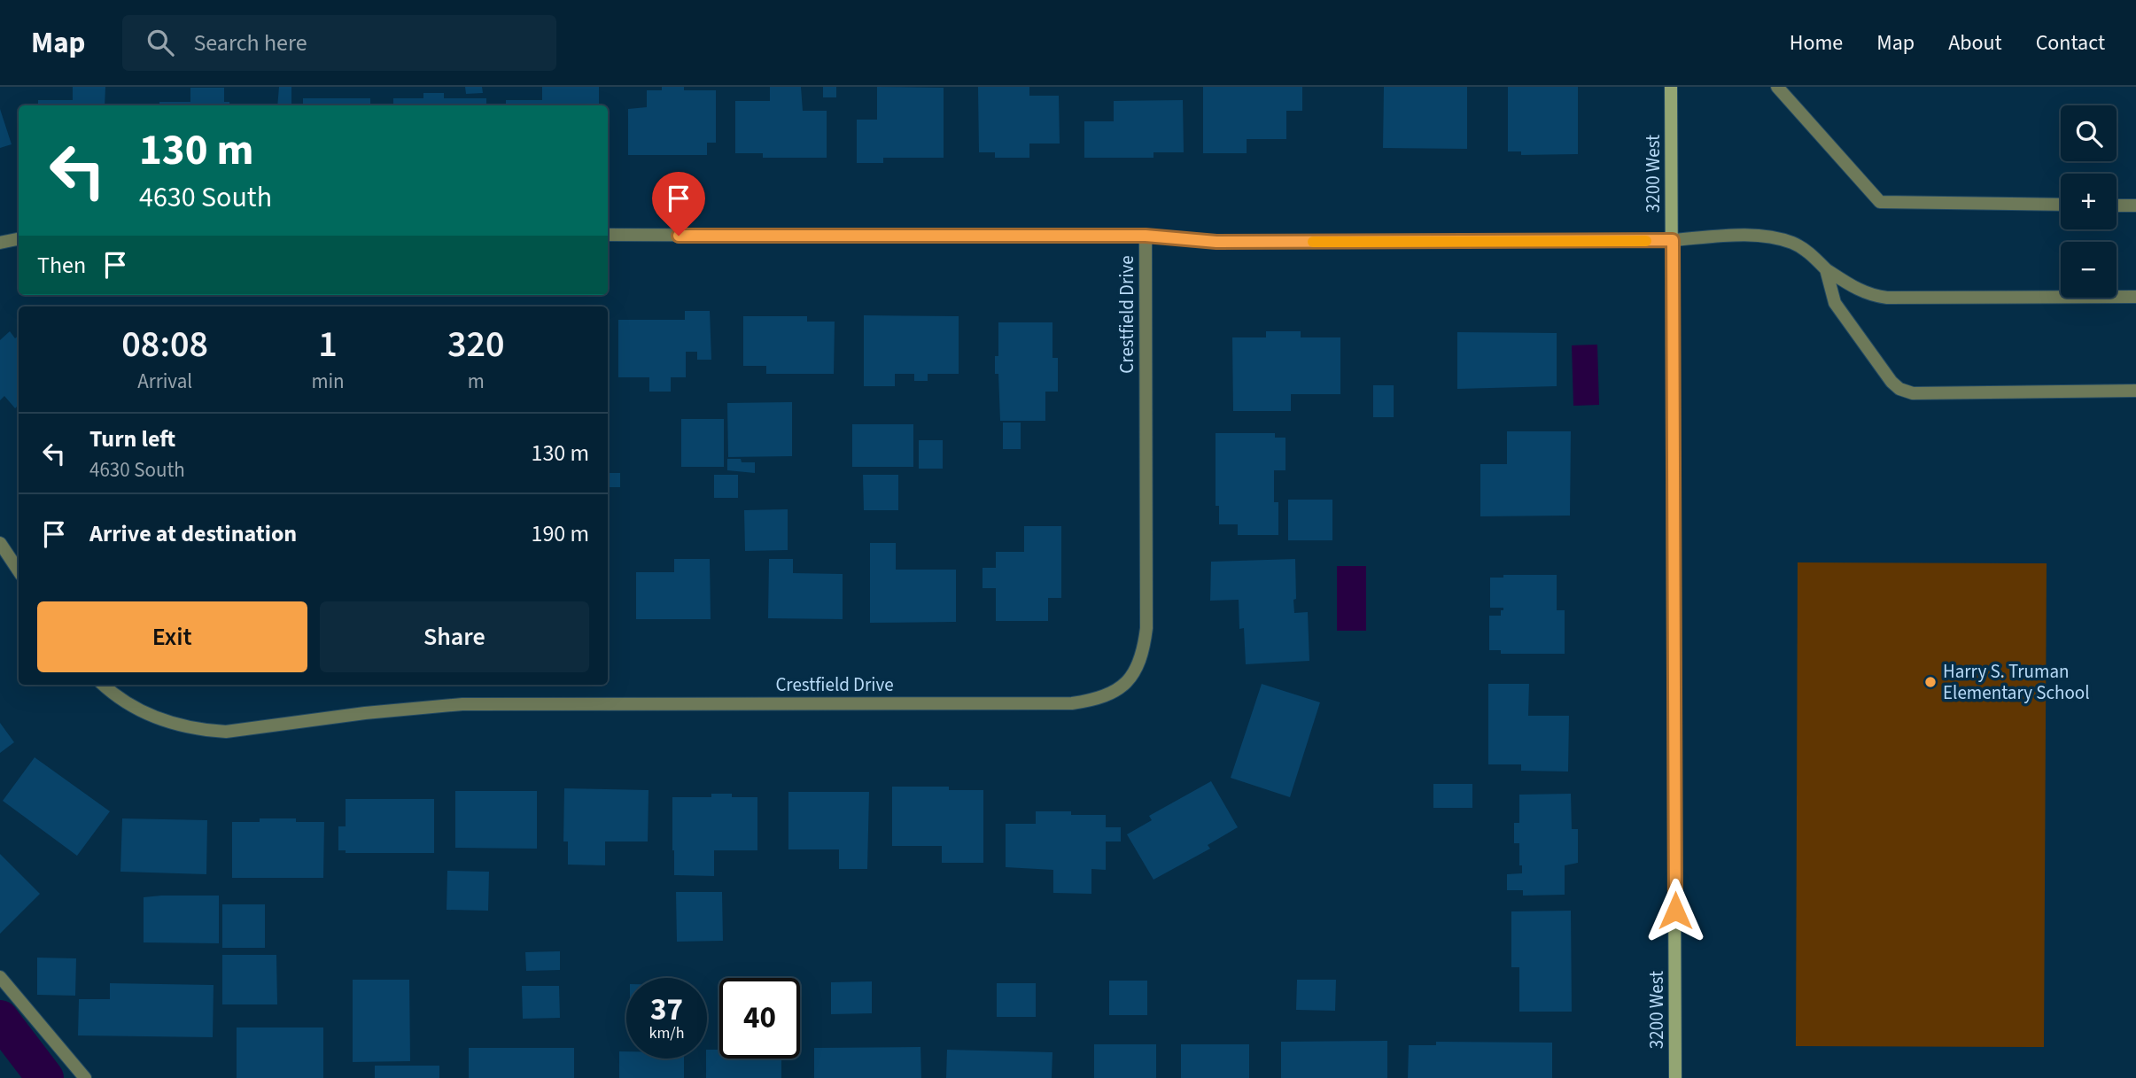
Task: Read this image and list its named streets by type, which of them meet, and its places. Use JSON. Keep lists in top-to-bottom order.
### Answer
{
  "streets": {
    "street": ["3200 West", "Crestfield Drive"]
  },
  "places": ["Harry S. Truman Elementary School"],
  "page": {
    "header": "Map",
    "search": "Search here",
    "nav": [
      "Home",
      "Map",
      "About",
      "Contact"
    ],
    "map_buttons": ["+", "−"],
    "turn": ["130 m", "4630 South"],
    "then": "Then",
    "eta": [
      "08:08",
      "Arrival",
      "1",
      "min",
      "320",
      "m"
    ],
    "list": [
      {
        "name": "Turn left",
        "note": "4630 South",
        "value": "130 m"
      },
      {
        "name": "Arrive at destination",
        "value": "190 m"
      }
    ],
    "buttons": ["Exit", "Share"],
    "speed": "37 km/h",
    "limit": "40"
  }
}
